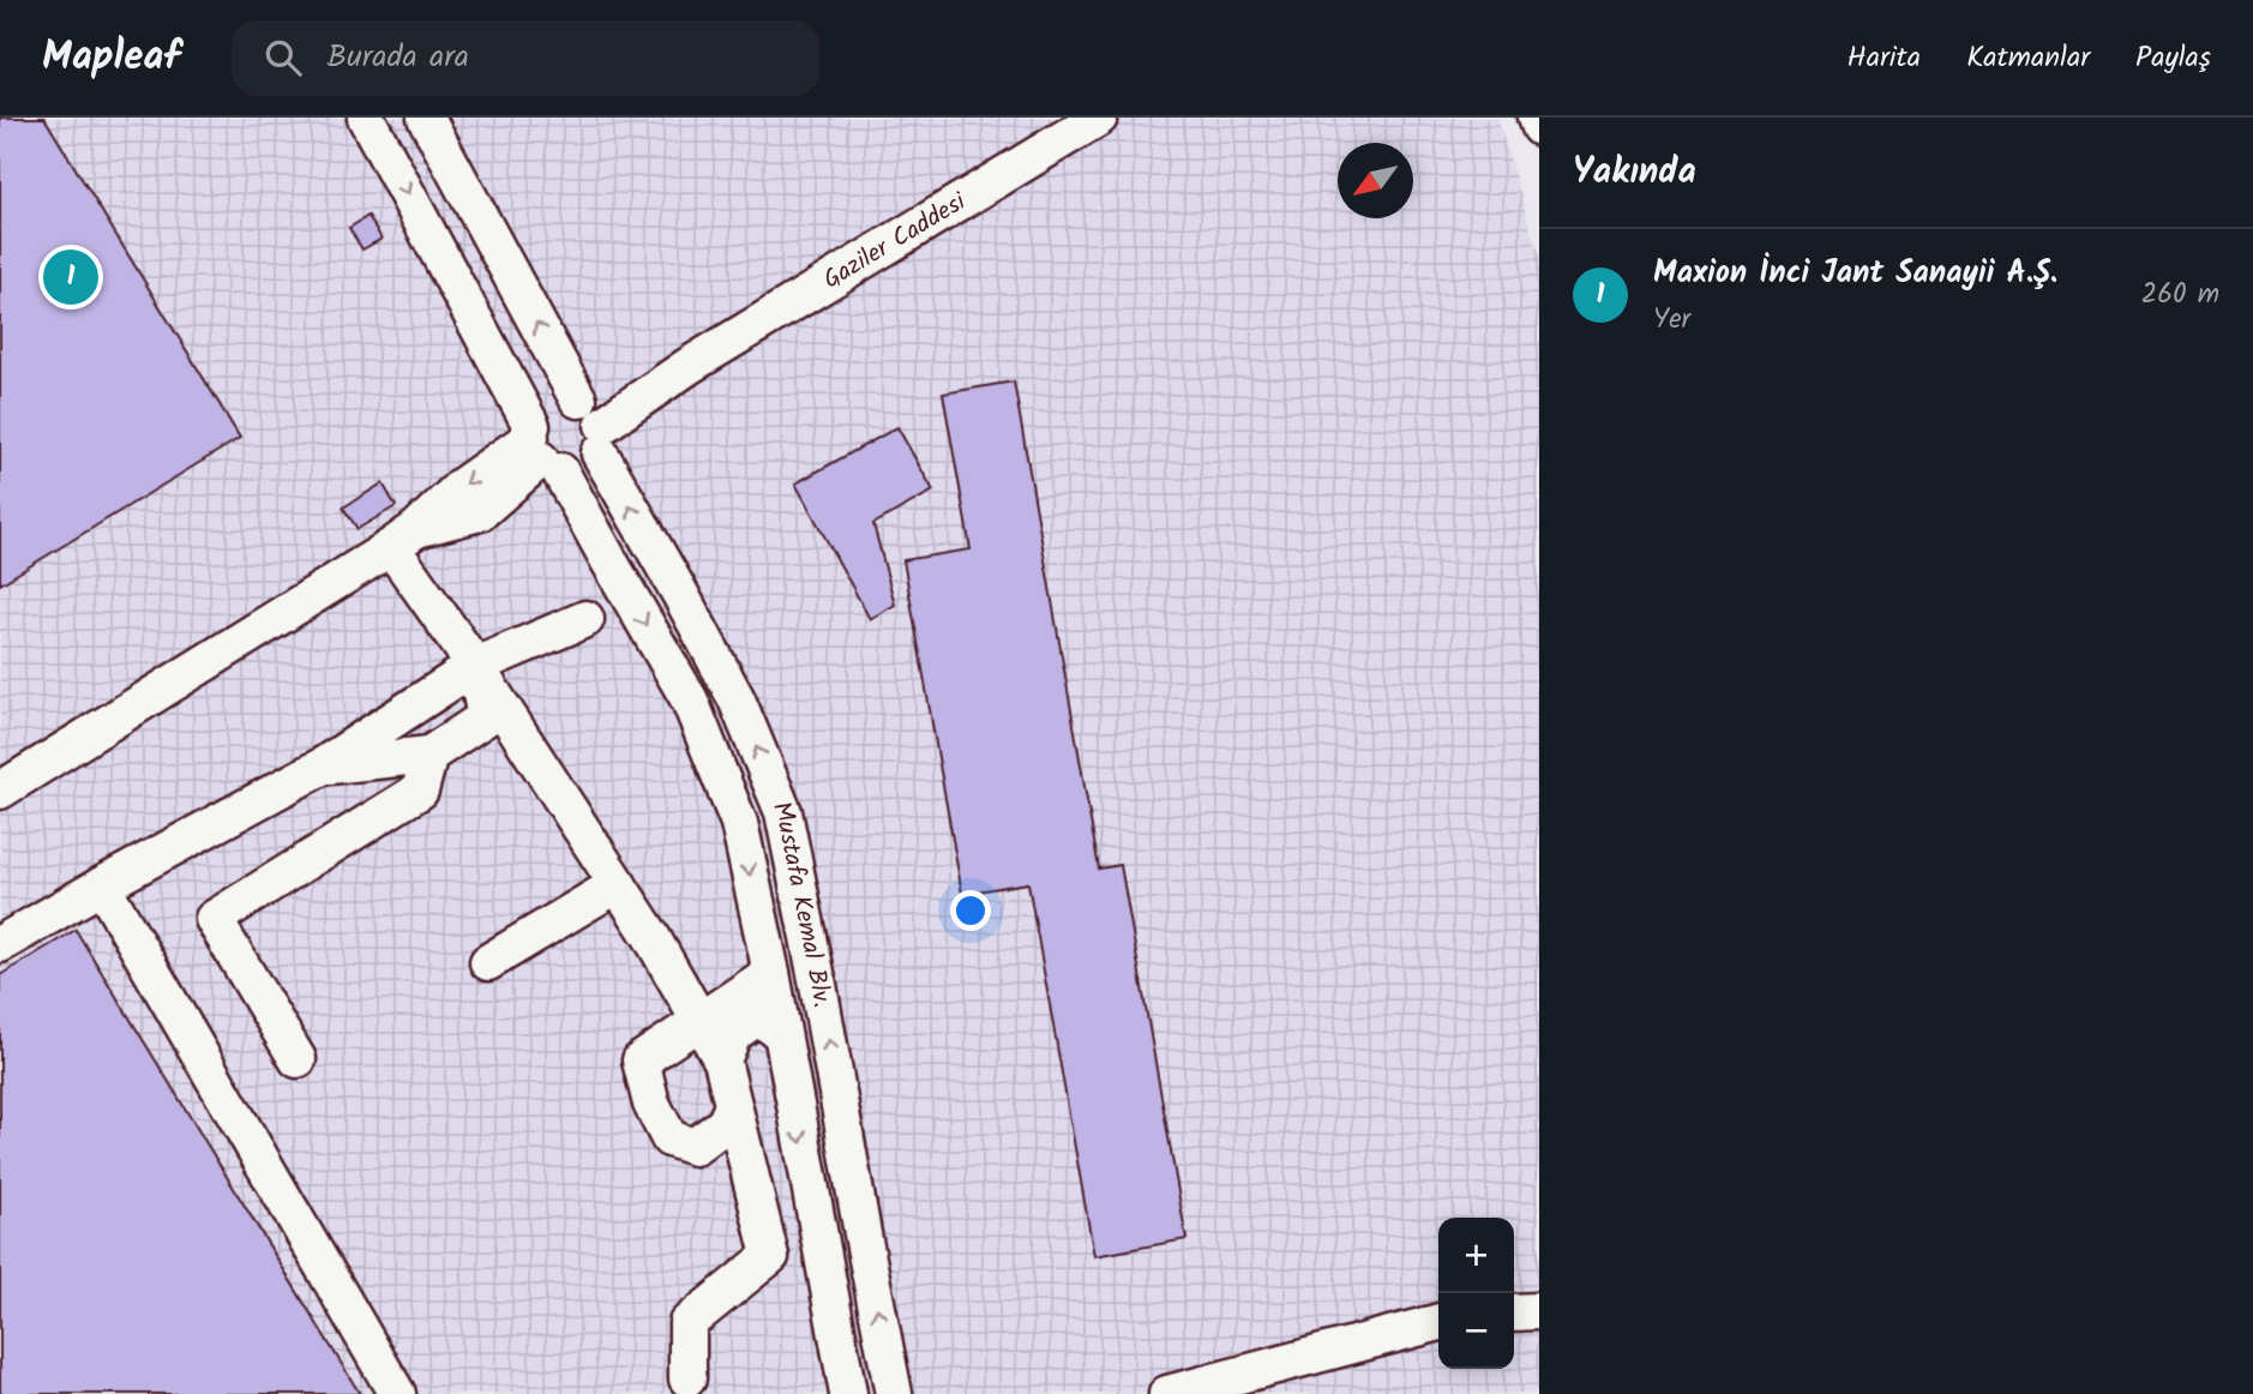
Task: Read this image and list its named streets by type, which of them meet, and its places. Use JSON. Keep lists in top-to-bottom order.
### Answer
{
  "streets": {
    "street": ["Gaziler Caddesi", "Mustafa Kemal Blv."]
  },
  "crossings": [
    ["Gaziler Caddesi", "Mustafa Kemal Blv."]
  ],
  "north": "bottom left",
  "page": {
    "header": "Mapleaf",
    "search": "Burada ara",
    "nav": ["Harita", "Katmanlar", "Paylaş"],
    "heading": "Yakında",
    "list": [
      {
        "mark": "1",
        "name": "Maxion İnci Jant Sanayii A.Ş.",
        "note": "Yer",
        "value": "260 m"
      }
    ],
    "pins": "1",
    "map_buttons": ["+", "−"]
  }
}
